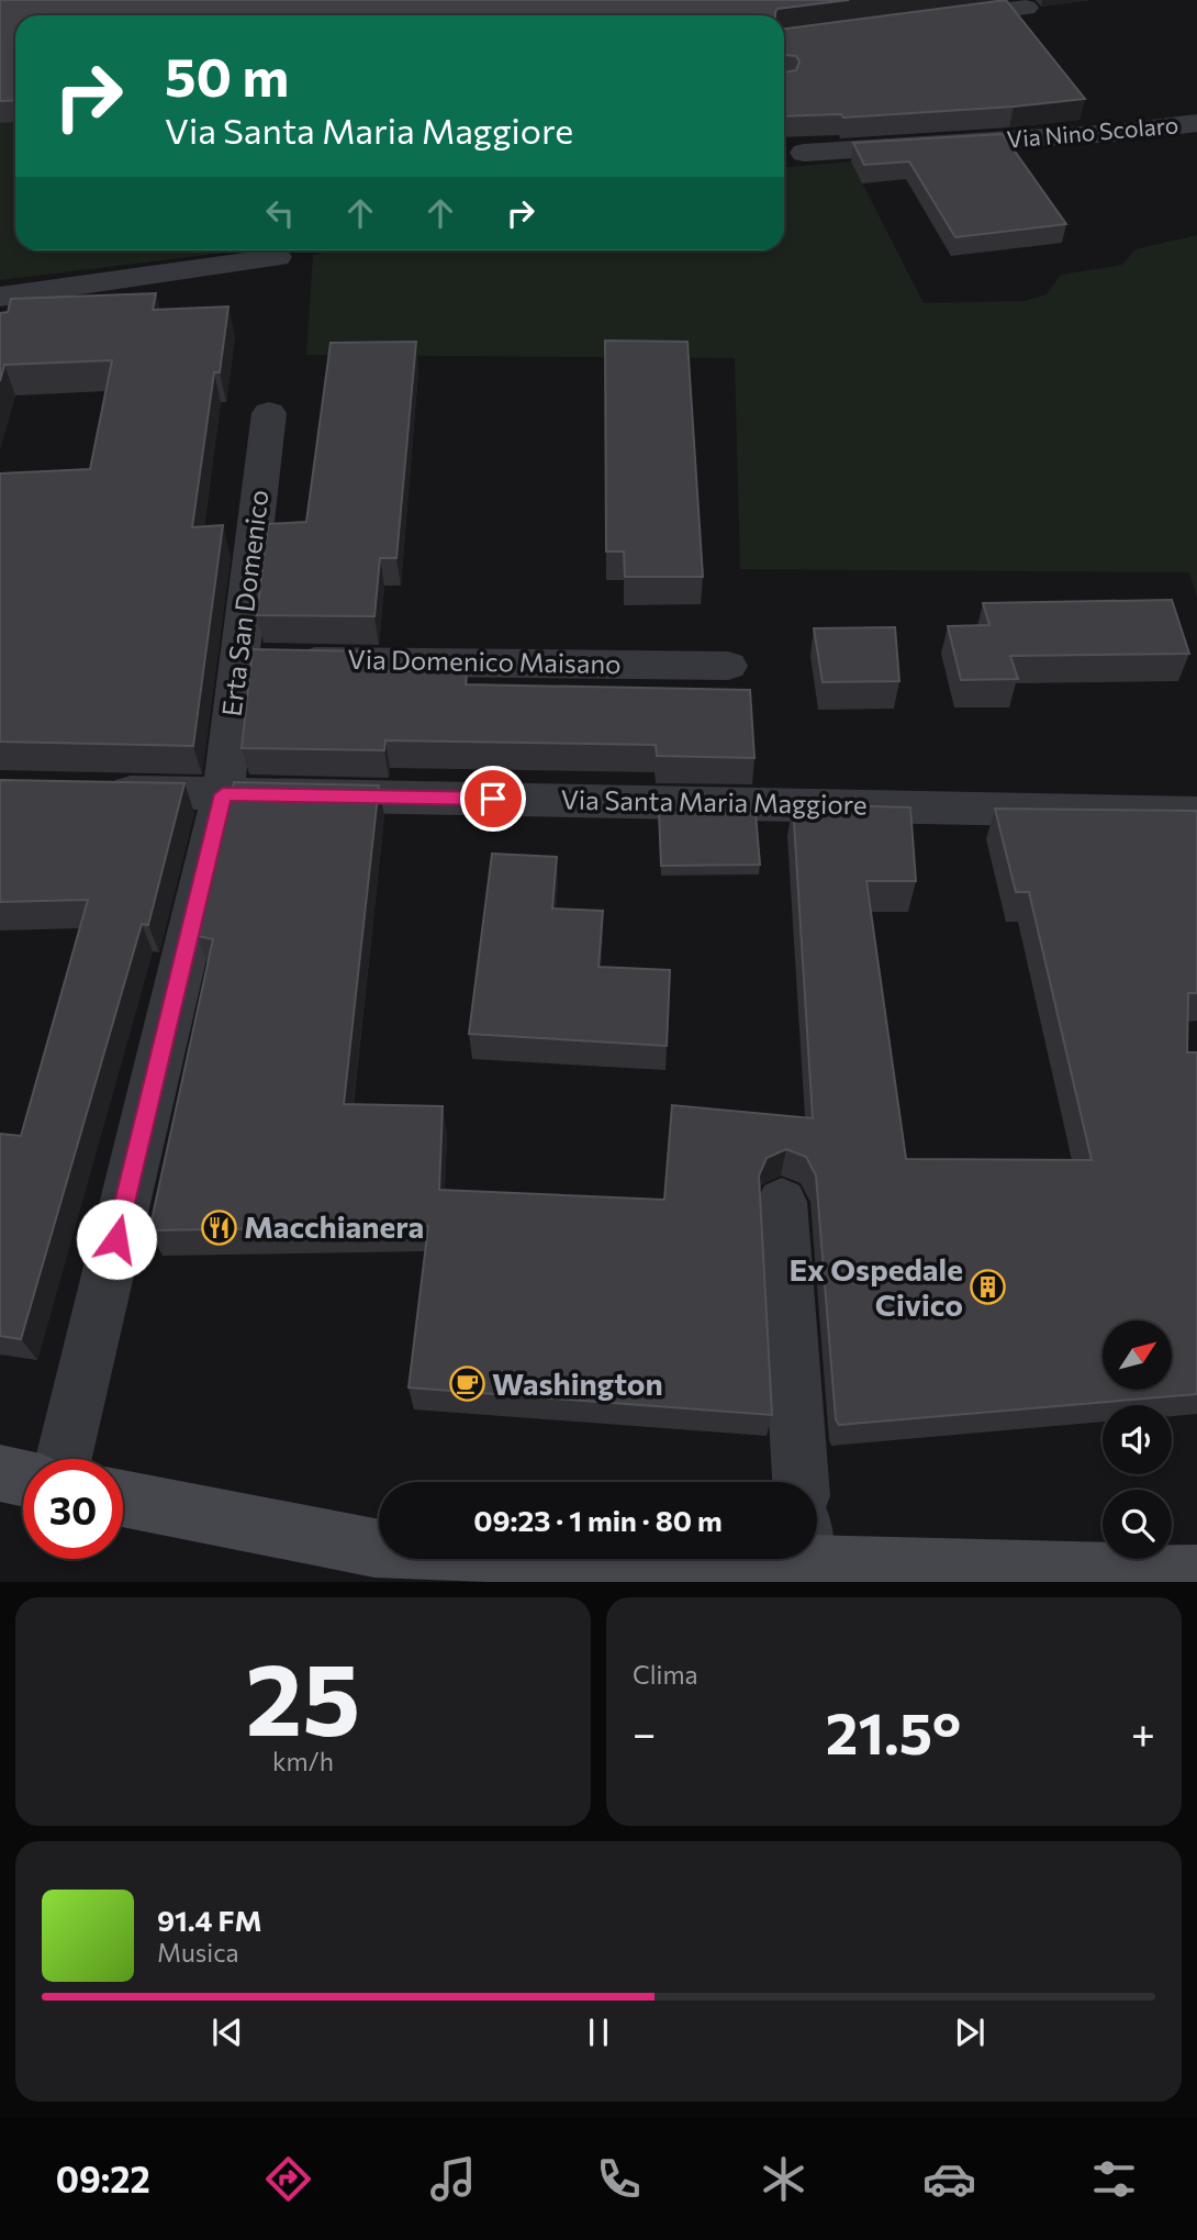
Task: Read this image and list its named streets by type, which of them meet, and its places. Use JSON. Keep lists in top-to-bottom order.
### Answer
{
  "streets": {
    "street": [
      "Via Nino Scolaro",
      "Erta San Domenico",
      "Via Domenico Maisano",
      "Via Santa Maria Maggiore"
    ]
  },
  "crossings": [
    ["Erta San Domenico", "Via Domenico Maisano"],
    ["Erta San Domenico", "Via Santa Maria Maggiore"]
  ],
  "places": {
    "restaurant": ["Macchianera"],
    "building": ["Ex Ospedale Civico"],
    "cafe": ["Washington"]
  },
  "north": "top right",
  "page": {
    "turn": ["50 m", "Via Santa Maria Maggiore"],
    "limit": "30",
    "trip": "09:23 · 1 min · 80 m",
    "tile": [
      ["25", "km/h"],
      "Clima"
    ],
    "heat": ["−", "21.5°", "+"],
    "song": ["91.4 FM", "Musica"],
    "tabs": "09:22"
  }
}
